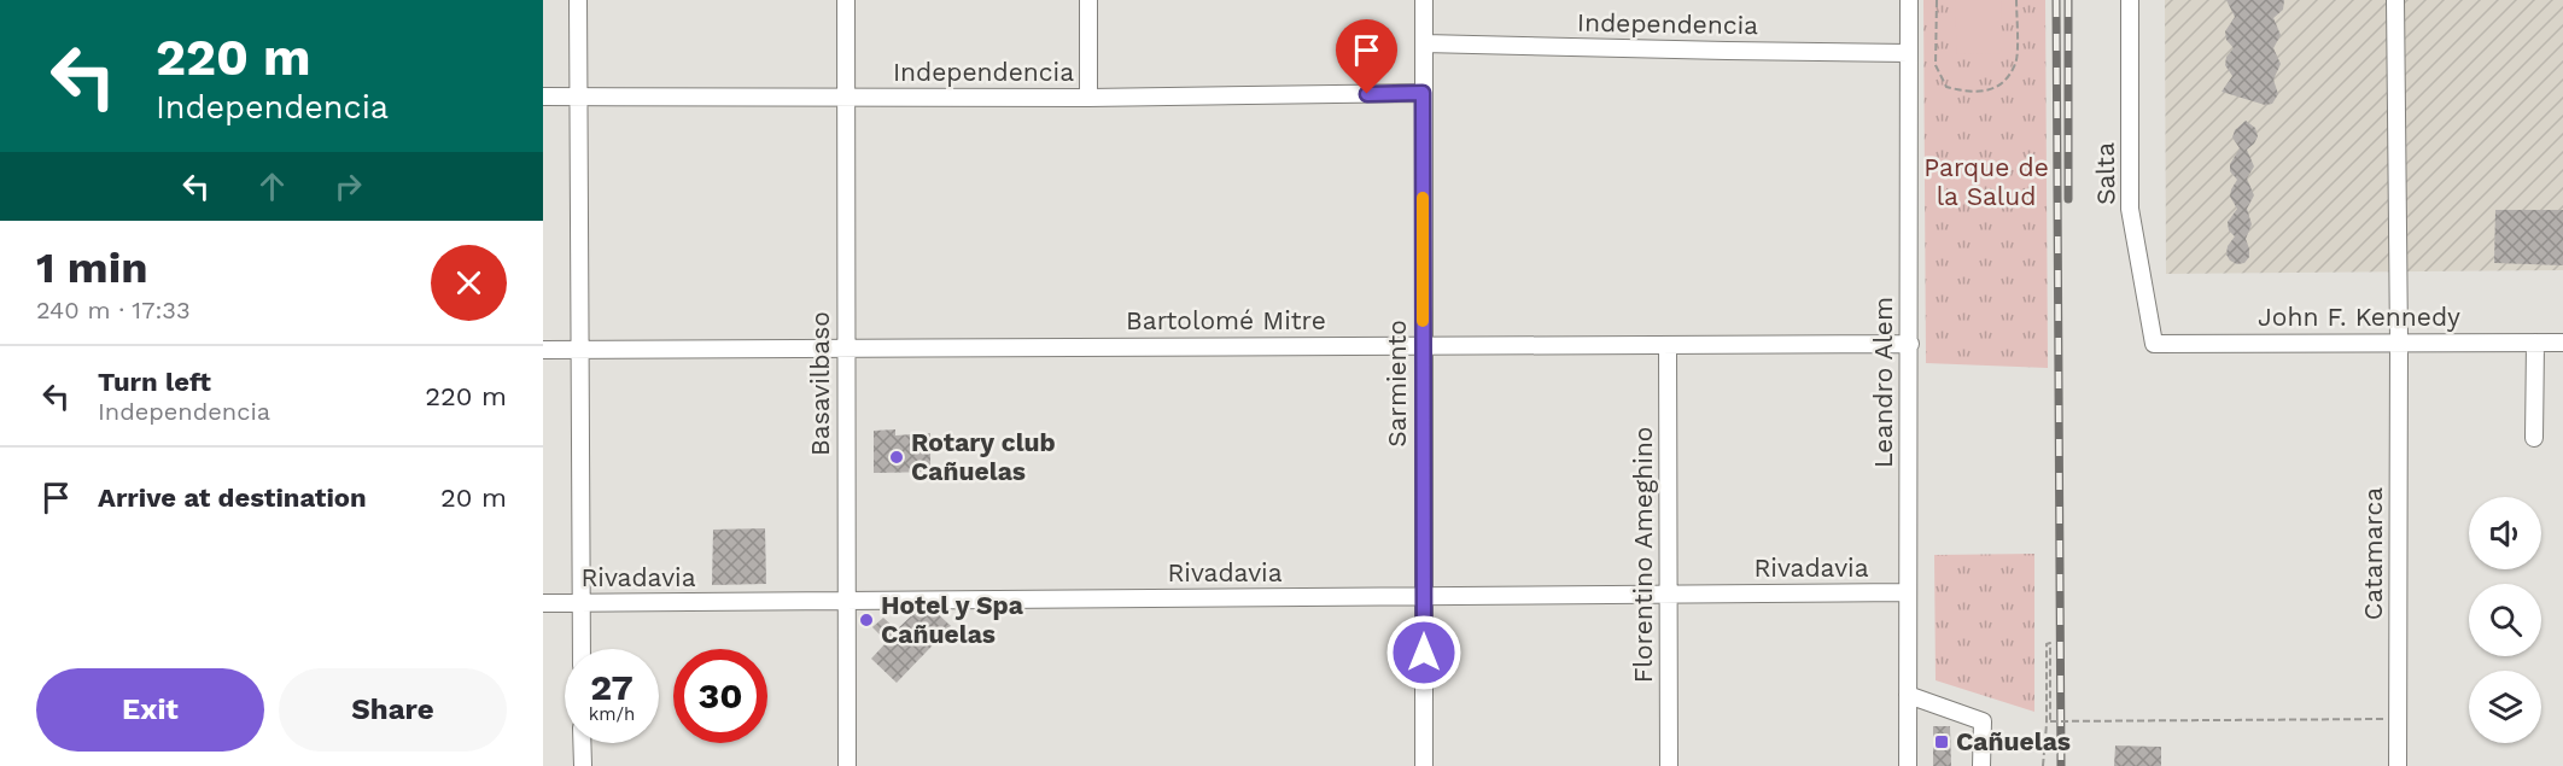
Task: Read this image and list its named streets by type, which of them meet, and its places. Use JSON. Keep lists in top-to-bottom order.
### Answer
{
  "streets": {
    "street": [
      "Independencia",
      "Salta",
      "John F. Kennedy",
      "Bartolomé Mitre",
      "Leandro Alem",
      "Basavilbaso",
      "Sarmiento",
      "Catamarca",
      "Florentino Ameghino",
      "Rivadavia"
    ]
  },
  "crossings": [
    ["Independencia", "Leandro Alem"],
    ["Independencia", "Basavilbaso"],
    ["Independencia", "Sarmiento"],
    ["Salta", "John F. Kennedy"],
    ["John F. Kennedy", "Catamarca"],
    ["Bartolomé Mitre", "Leandro Alem"],
    ["Bartolomé Mitre", "Basavilbaso"],
    ["Bartolomé Mitre", "Sarmiento"],
    ["Bartolomé Mitre", "Florentino Ameghino"],
    ["Leandro Alem", "Rivadavia"],
    ["Basavilbaso", "Rivadavia"],
    ["Sarmiento", "Rivadavia"],
    ["Florentino Ameghino", "Rivadavia"]
  ],
  "parks": ["Parque de la Salud"],
  "places": {
    "other": ["Rotary club Cañuelas", "Hotel y Spa Cañuelas"],
    "transit": ["Cañuelas"]
  },
  "page": {
    "turn": ["220 m", "Independencia"],
    "heading": ["1 min", "240 m · 17:33"],
    "list": [
      {
        "name": "Turn left",
        "note": "Independencia",
        "value": "220 m"
      },
      {
        "name": "Arrive at destination",
        "value": "20 m"
      }
    ],
    "speed": "27 km/h",
    "limit": "30",
    "buttons": ["Exit", "Share"]
  }
}
